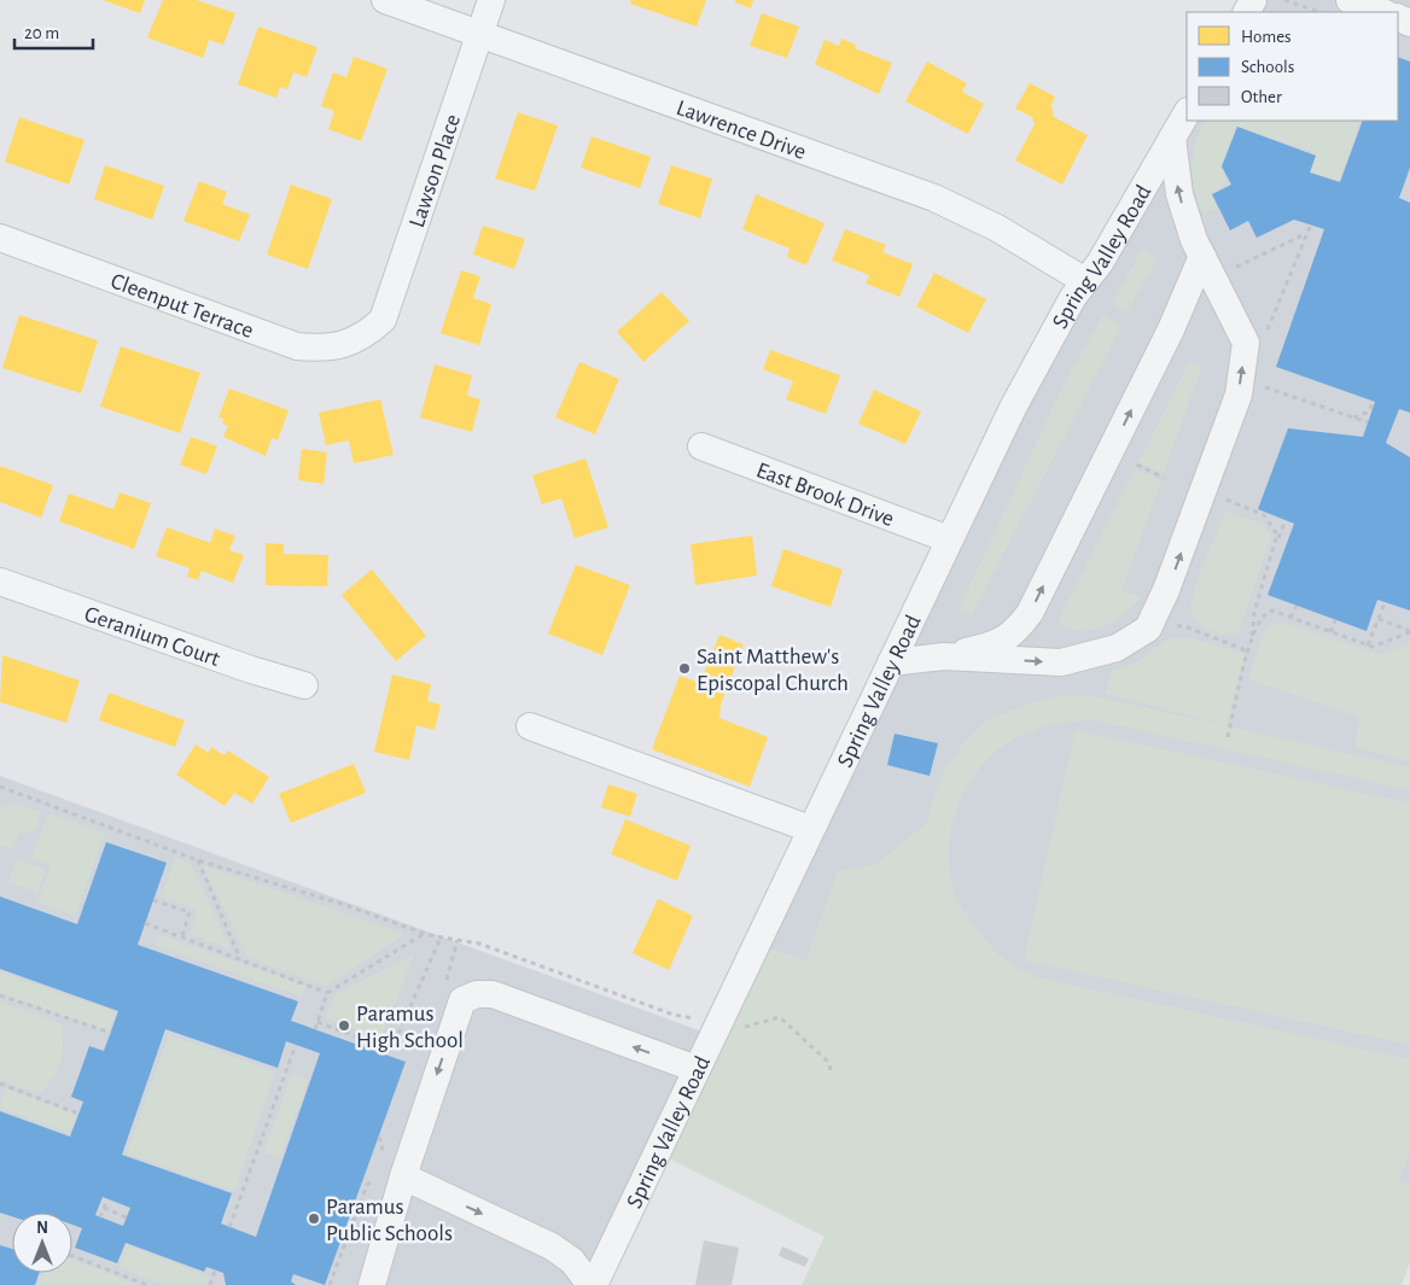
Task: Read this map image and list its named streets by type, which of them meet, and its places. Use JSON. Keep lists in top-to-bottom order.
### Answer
{
  "streets": {
    "street": [
      "Lawrence Drive",
      "Lawson Place",
      "Spring Valley Road",
      "Cleenput Terrace",
      "East Brook Drive",
      "Geranium Court"
    ]
  },
  "crossings": [
    ["Lawrence Drive", "Lawson Place"],
    ["Lawrence Drive", "Spring Valley Road"],
    ["Lawson Place", "Cleenput Terrace"],
    ["Spring Valley Road", "East Brook Drive"]
  ],
  "places": ["Saint Matthew's Episcopal Church", "Paramus High School", "Paramus Public Schools"],
  "legend": ["Homes", "Schools", "Other"],
  "scale_bar": "20 m",
  "north": "top"
}
